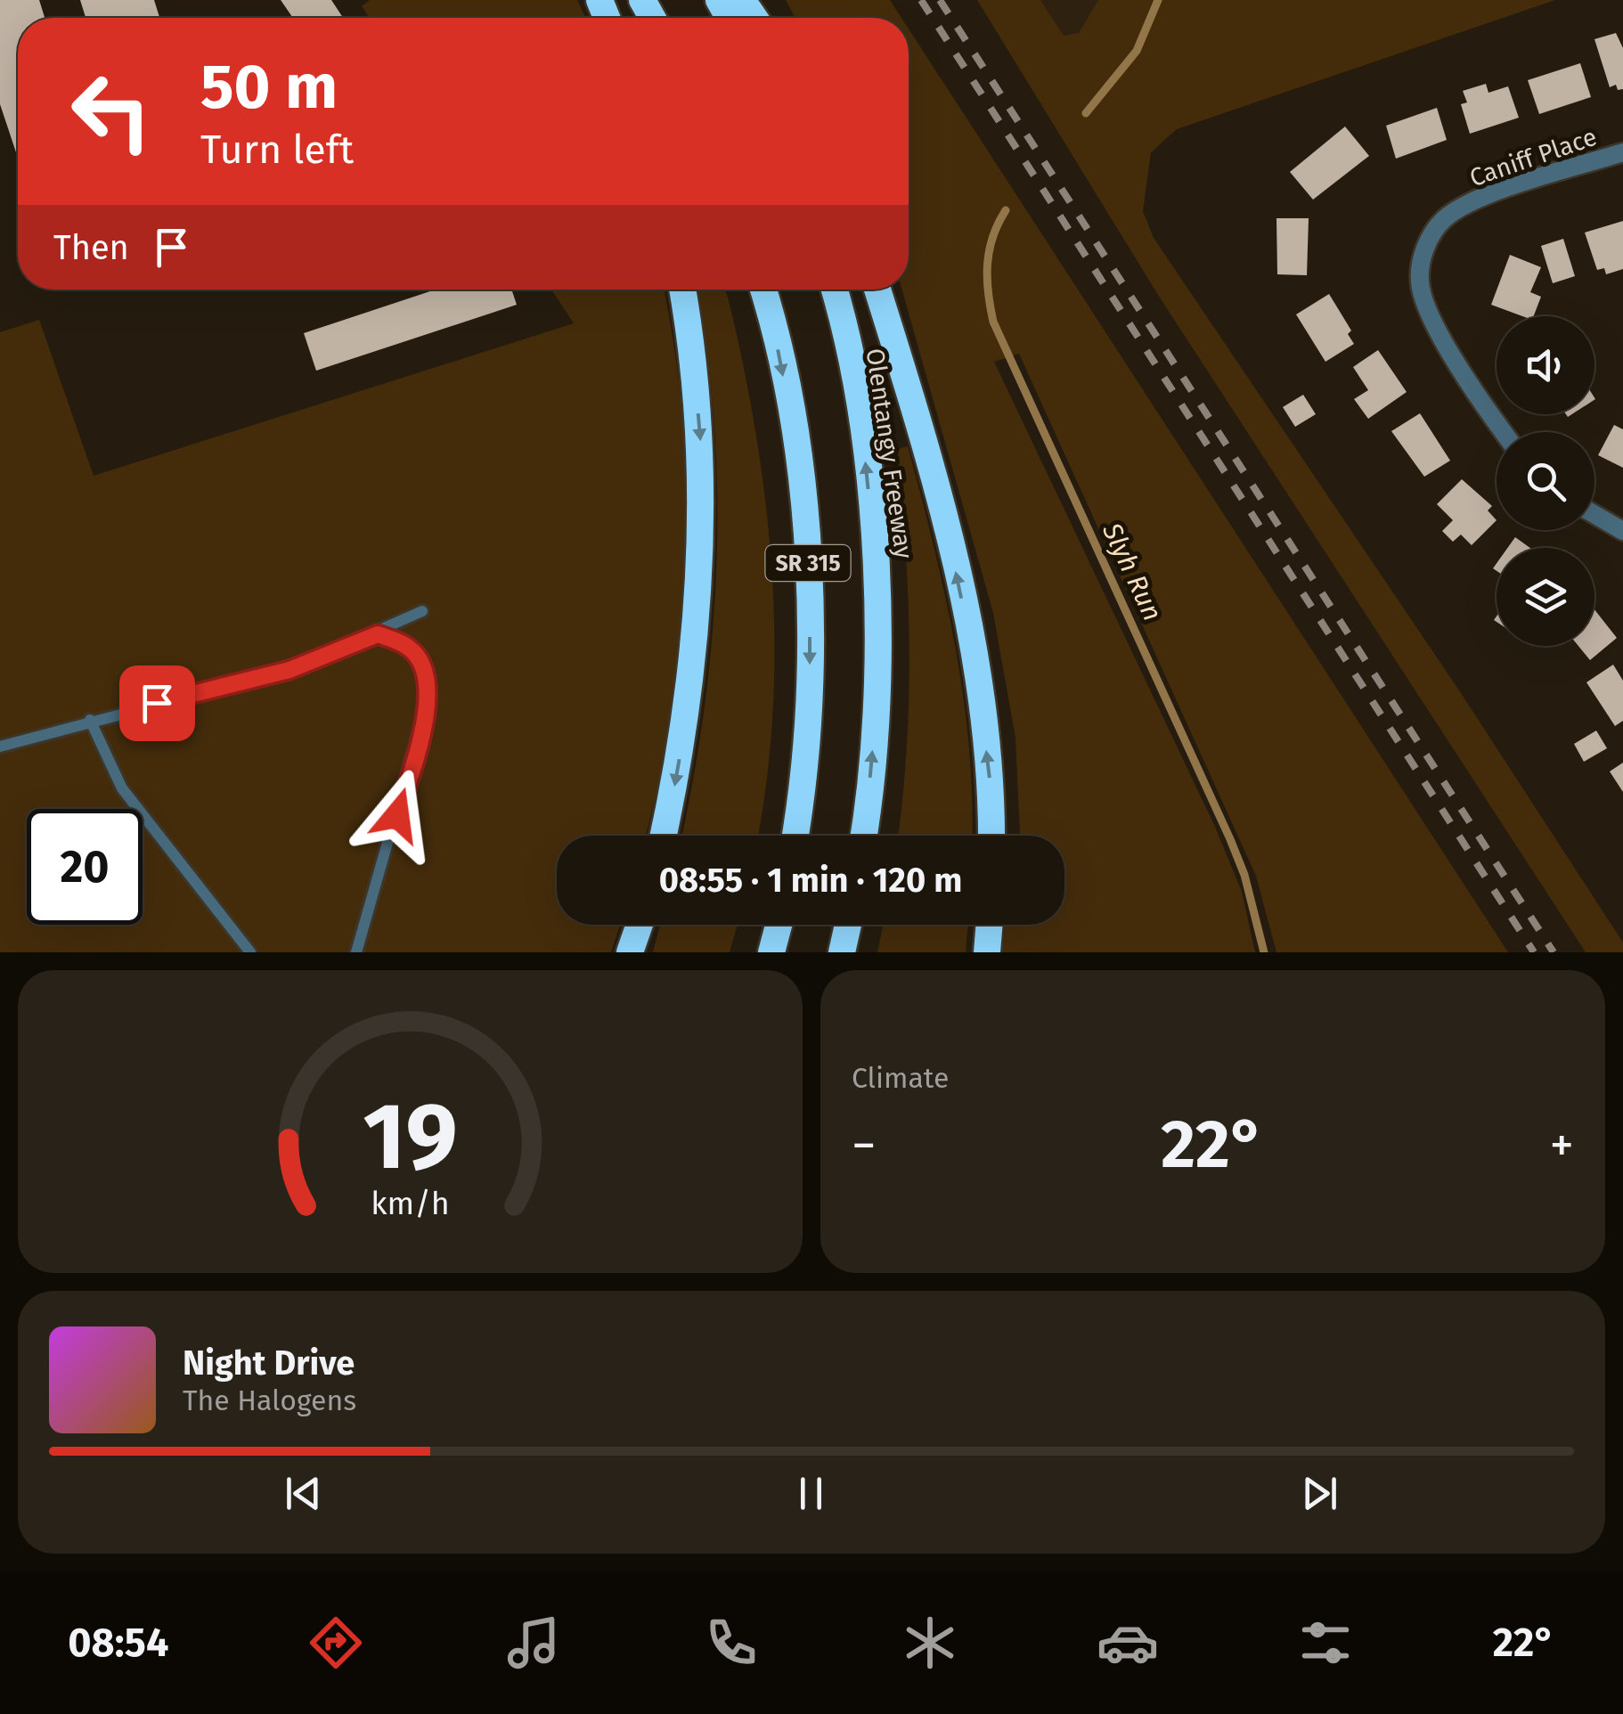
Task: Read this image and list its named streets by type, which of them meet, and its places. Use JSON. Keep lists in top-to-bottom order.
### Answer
{
  "streets": {
    "highway": ["Olentangy Freeway", "SR 315"],
    "street": ["Caniff Place"]
  },
  "water": ["Slyh Run"],
  "page": {
    "turn": ["50 m", "Turn left"],
    "then": "Then",
    "limit": "20",
    "trip": "08:55 · 1 min · 120 m",
    "tile": "Climate",
    "heat": ["−", "22°", "+"],
    "song": ["Night Drive", "The Halogens"],
    "tabs": ["08:54", "22°"],
    "gauge": ["19", "km/h"]
  }
}
